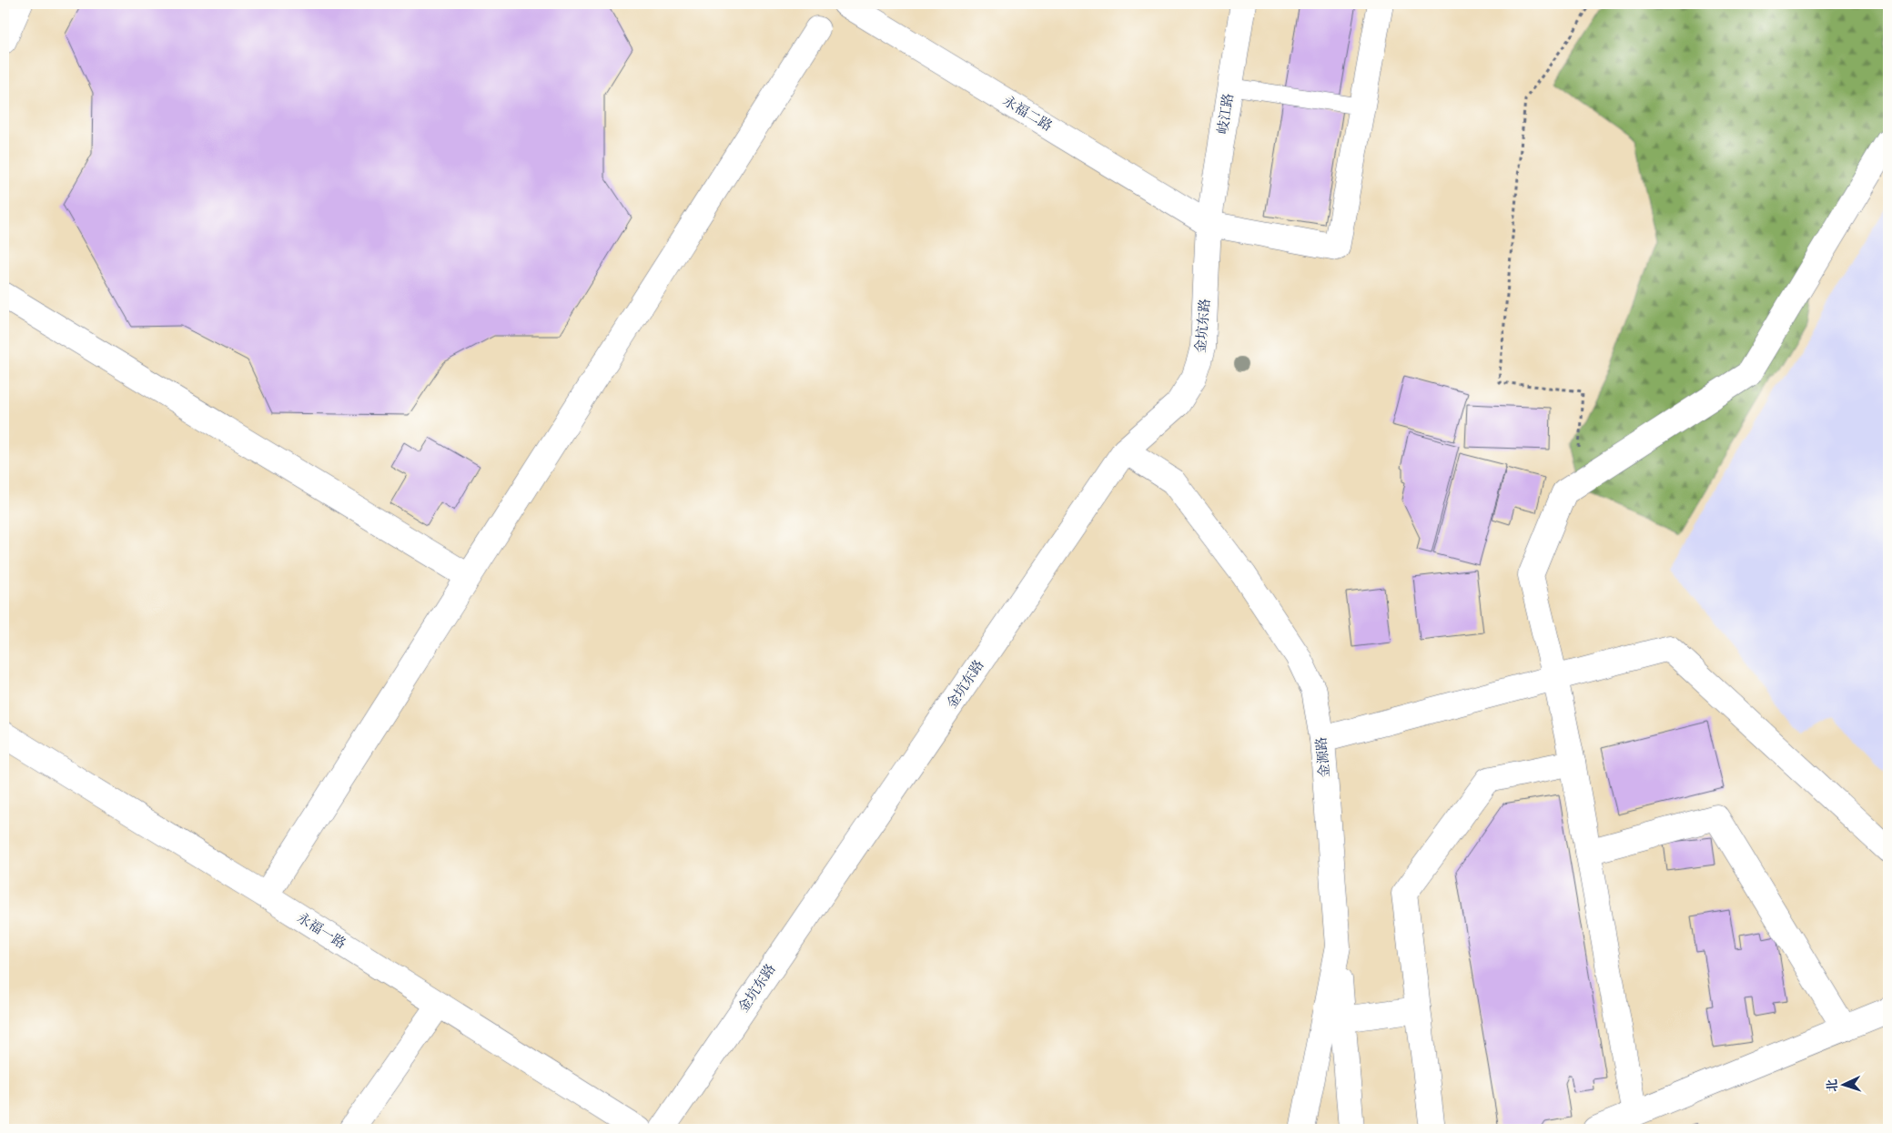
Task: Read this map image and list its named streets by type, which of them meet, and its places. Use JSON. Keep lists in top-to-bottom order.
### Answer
{
  "streets": {
    "street": [
      "永福二路",
      "岐江路",
      "金坑东路",
      "金源路",
      "永福一路"
    ]
  },
  "crossings": [
    ["永福二路", "岐江路"],
    ["永福二路", "金坑东路"],
    ["岐江路", "金坑东路"],
    ["金坑东路", "金源路"]
  ],
  "north": "left"
}
